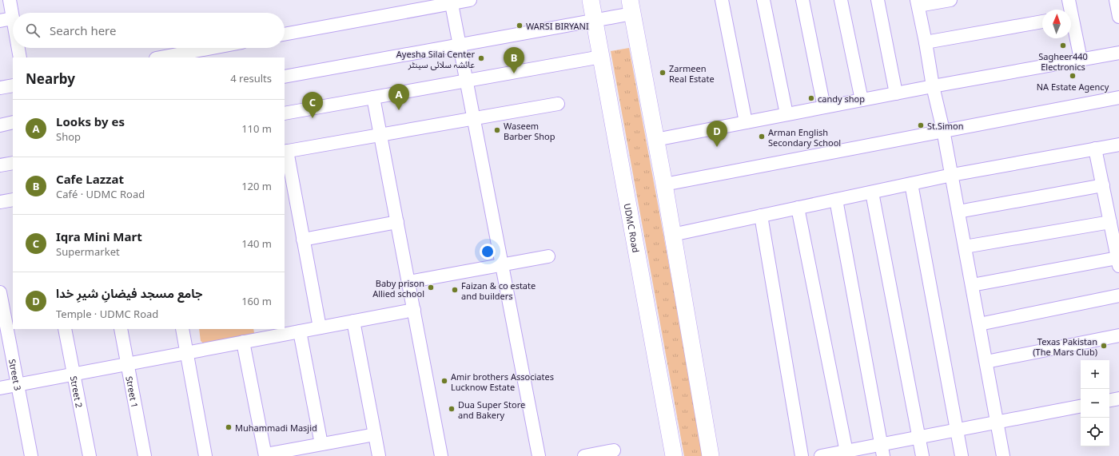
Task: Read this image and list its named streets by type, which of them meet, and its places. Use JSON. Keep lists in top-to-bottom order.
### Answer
{
  "streets": {
    "main road": ["UDMC Road"],
    "street": ["Street 3", "Street 2", "Street 1"]
  },
  "places": [
    "WARSI BIRYANI",
    "Sagheer440 Electronics",
    "Ayesha Silai Center عائشہ سلائی سینٹر",
    "Zarmeen Real Estate",
    "NA Estate Agency",
    "candy shop",
    "St.Simon",
    "Waseem Barber Shop",
    "Arman English Secondary School",
    "Baby prison Allied school",
    "Faizan & co estate and builders",
    "Texas Pakistan (The Mars Club)",
    "Amir brothers Associates Lucknow Estate",
    "Dua Super Store and Bakery",
    "Muhammadi Masjid"
  ],
  "north": "top",
  "page": {
    "search": "Search here",
    "pins": [
      "B",
      "A",
      "C",
      "D"
    ],
    "heading": ["Nearby", "4 results"],
    "list": [
      {
        "mark": "A",
        "name": "Looks by es",
        "note": "Shop",
        "value": "110 m"
      },
      {
        "mark": "B",
        "name": "Cafe Lazzat",
        "note": "Café · UDMC Road",
        "value": "120 m"
      },
      {
        "mark": "C",
        "name": "Iqra Mini Mart",
        "note": "Supermarket",
        "value": "140 m"
      },
      {
        "mark": "D",
        "name": "جامع مسجد فیضانِ شیرِ خدا",
        "note": "Temple · UDMC Road",
        "value": "160 m"
      }
    ],
    "map_buttons": ["+", "−"]
  }
}
